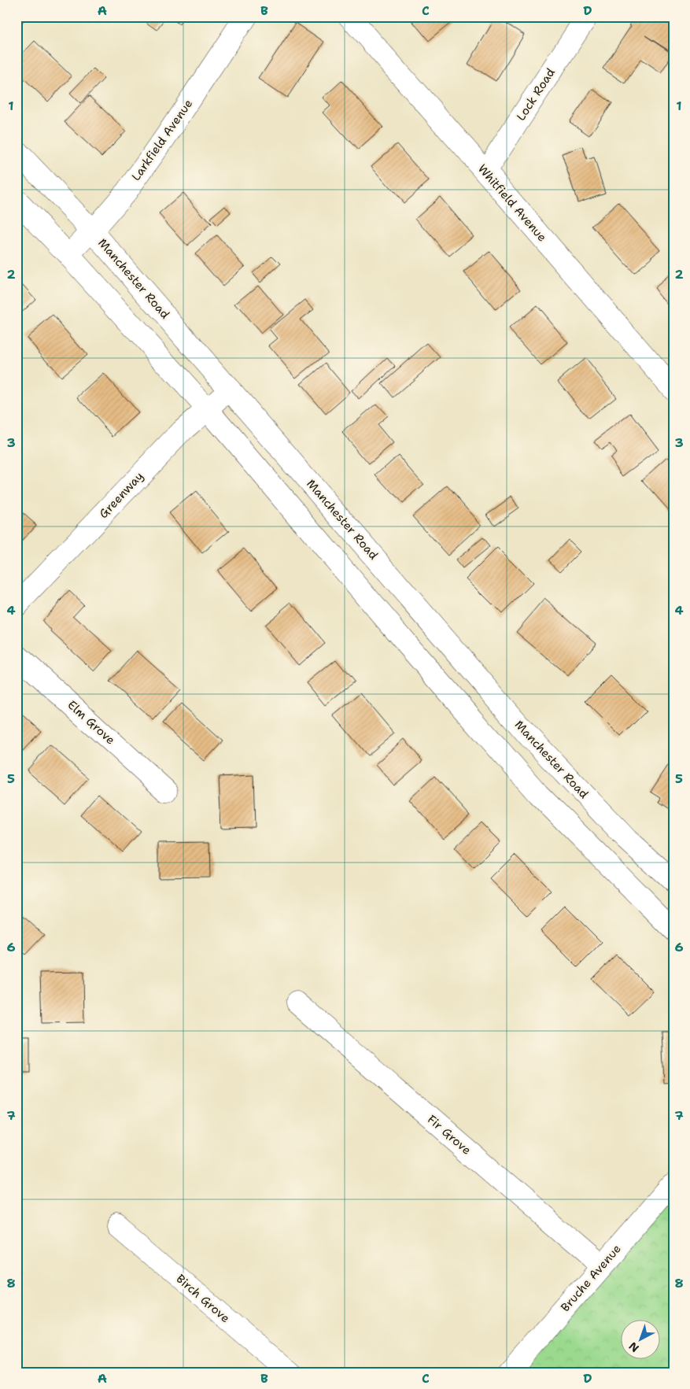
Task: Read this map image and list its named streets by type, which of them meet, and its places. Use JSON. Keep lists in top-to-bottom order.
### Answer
{
  "streets": {
    "street": [
      "Lock Road",
      "Larkfield Avenue",
      "Whitfield Avenue",
      "Manchester Road",
      "Greenway",
      "Elm Grove",
      "Fir Grove",
      "Bruche Avenue",
      "Birch Grove"
    ]
  },
  "crossings": [
    ["Lock Road", "Whitfield Avenue"],
    ["Larkfield Avenue", "Manchester Road"],
    ["Manchester Road", "Greenway"],
    ["Fir Grove", "Bruche Avenue"]
  ],
  "north": "bottom left",
  "grid": {
    "columns": [
      "A",
      "B",
      "C",
      "D"
    ],
    "rows": [
      "1",
      "2",
      "3",
      "4",
      "5",
      "6",
      "7",
      "8"
    ]
  }
}
